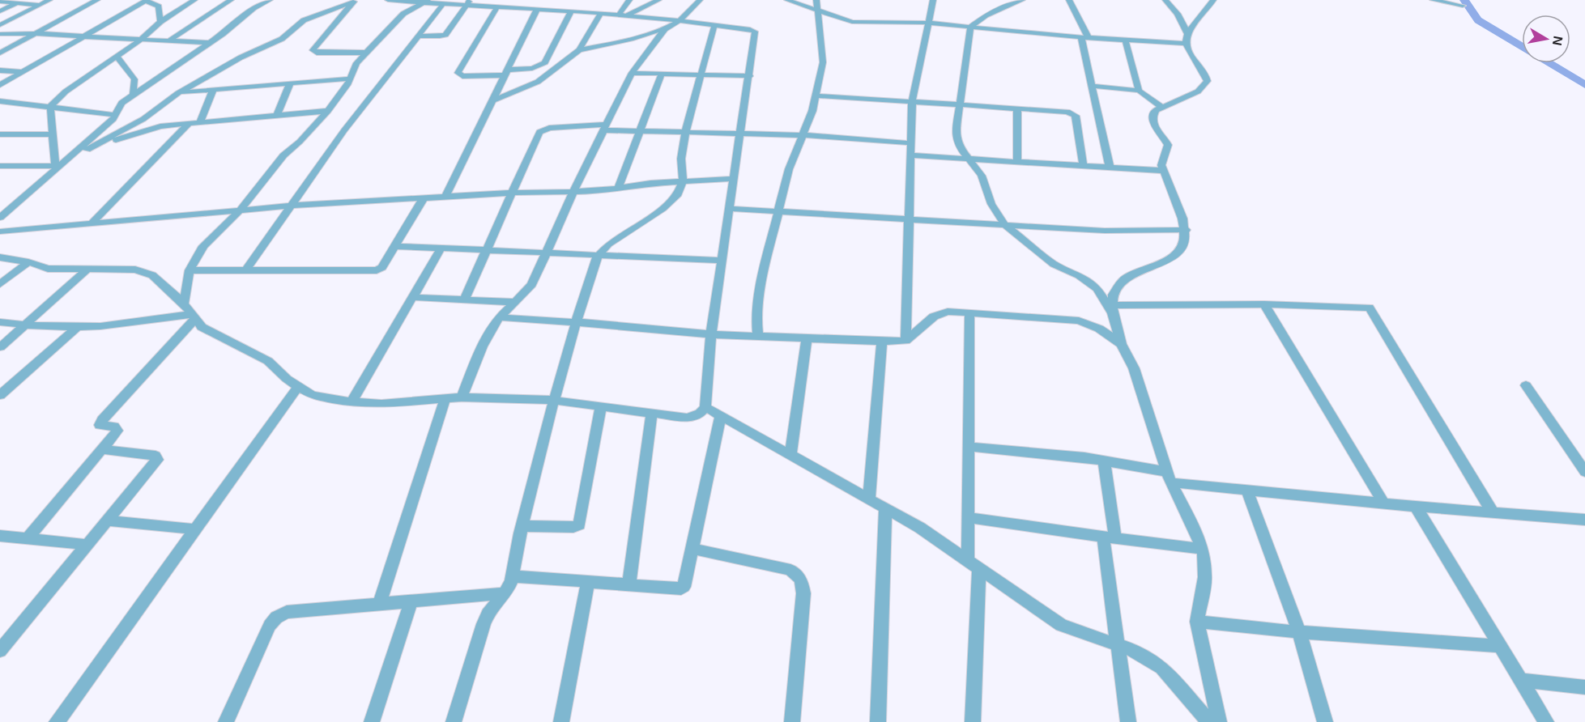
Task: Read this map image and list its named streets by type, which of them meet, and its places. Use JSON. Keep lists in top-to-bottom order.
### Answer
{
  "north": "right"
}
